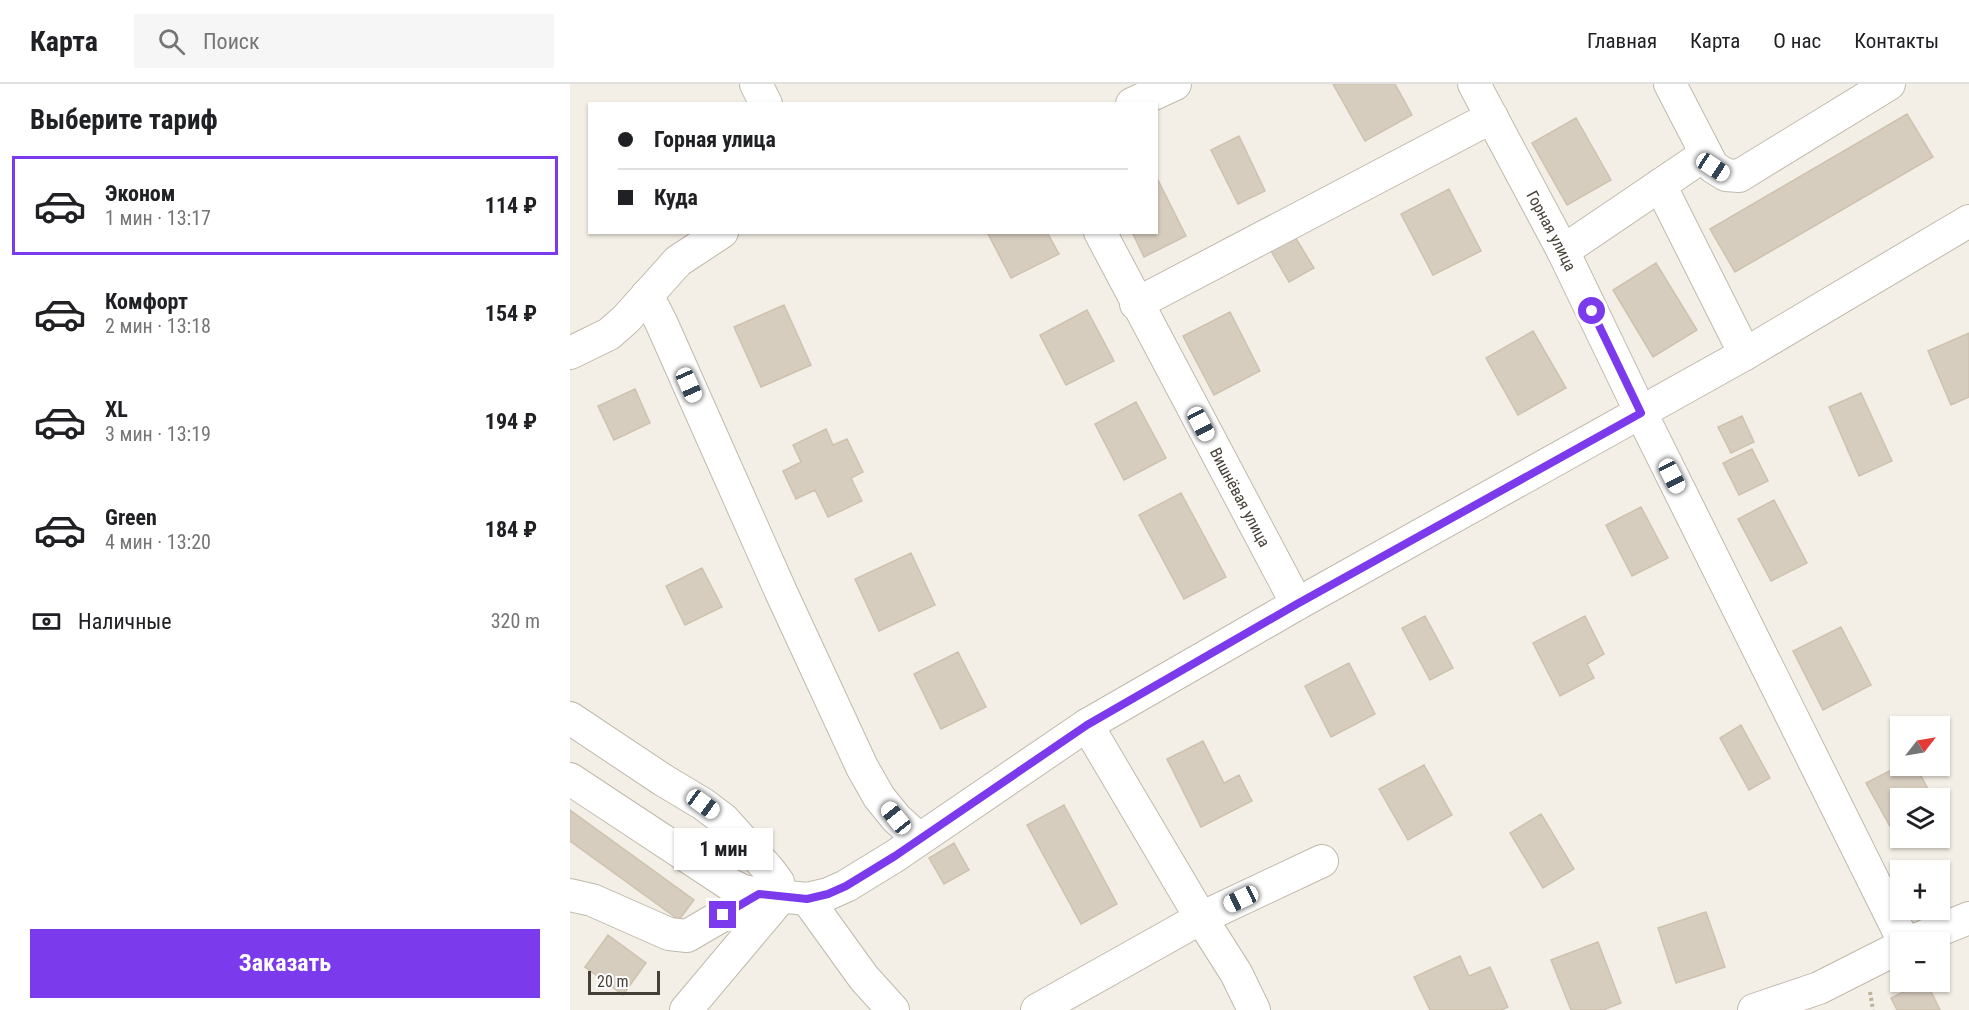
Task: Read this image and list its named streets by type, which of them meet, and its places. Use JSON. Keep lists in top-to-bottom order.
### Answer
{
  "streets": {
    "street": ["Горная улица", "Вишнёвая улица"]
  },
  "scale_bar": "20 m",
  "north": "top right",
  "page": {
    "header": "Карта",
    "search": "Поиск",
    "nav": [
      "Главная",
      "Карта",
      "О нас",
      "Контакты"
    ],
    "heading": "Выберите тариф",
    "banner": ["Горная улица", "Куда"],
    "list": [
      {
        "name": "Эконом",
        "note": "1 мин · 13:17",
        "value": "114 ₽"
      },
      {
        "name": "Комфорт",
        "note": "2 мин · 13:18",
        "value": "154 ₽"
      },
      {
        "name": "XL",
        "note": "3 мин · 13:19",
        "value": "194 ₽"
      },
      {
        "name": "Green",
        "note": "4 мин · 13:20",
        "value": "184 ₽"
      }
    ],
    "pay": ["Наличные", "320 m"],
    "map_buttons": ["+", "−"],
    "bubble": "1 мин",
    "buttons": "Заказать",
    "scale": "20 m"
  }
}
